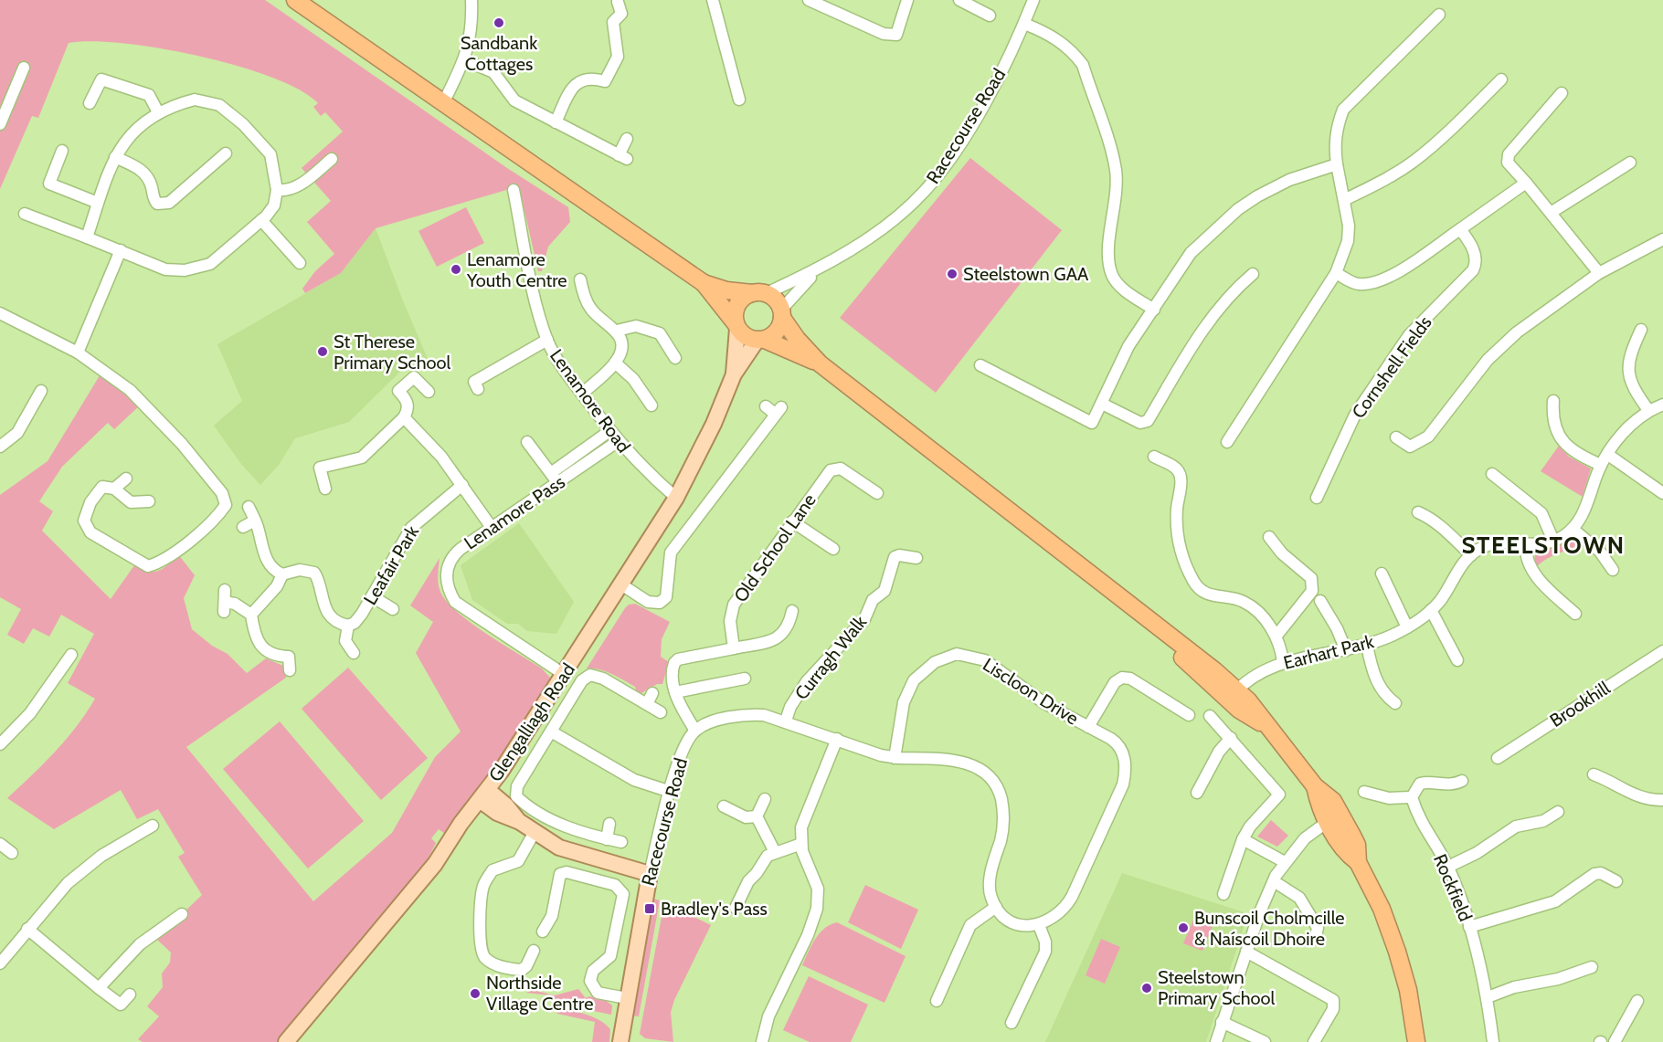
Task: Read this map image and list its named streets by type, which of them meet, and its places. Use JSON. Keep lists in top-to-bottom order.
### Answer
{
  "streets": {
    "main road": ["Racecourse Road", "Glengalliagh Road"],
    "street": [
      "Cornshell Fields",
      "Lenamore Road",
      "Lenamore Pass",
      "Old School Lane",
      "Leafair Park",
      "Earhart Park",
      "Curragh Walk",
      "Liscloon Drive",
      "Brookhill",
      "Rockfield"
    ]
  },
  "crossings": [
    ["Racecourse Road", "Glengalliagh Road"],
    ["Lenamore Road", "Lenamore Pass"],
    ["Lenamore Road", "Glengalliagh Road"],
    ["Lenamore Pass", "Glengalliagh Road"]
  ],
  "districts": ["STEELSTOWN"],
  "places": {
    "other": [
      "Sandbank Cottages",
      "Lenamore Youth Centre",
      "Steelstown GAA",
      "St Therese Primary School",
      "Bunscoil Cholmcille & Naíscoil Dhoire",
      "Steelstown Primary School",
      "Northside Village Centre"
    ],
    "transit": ["Bradley's Pass"]
  }
}
